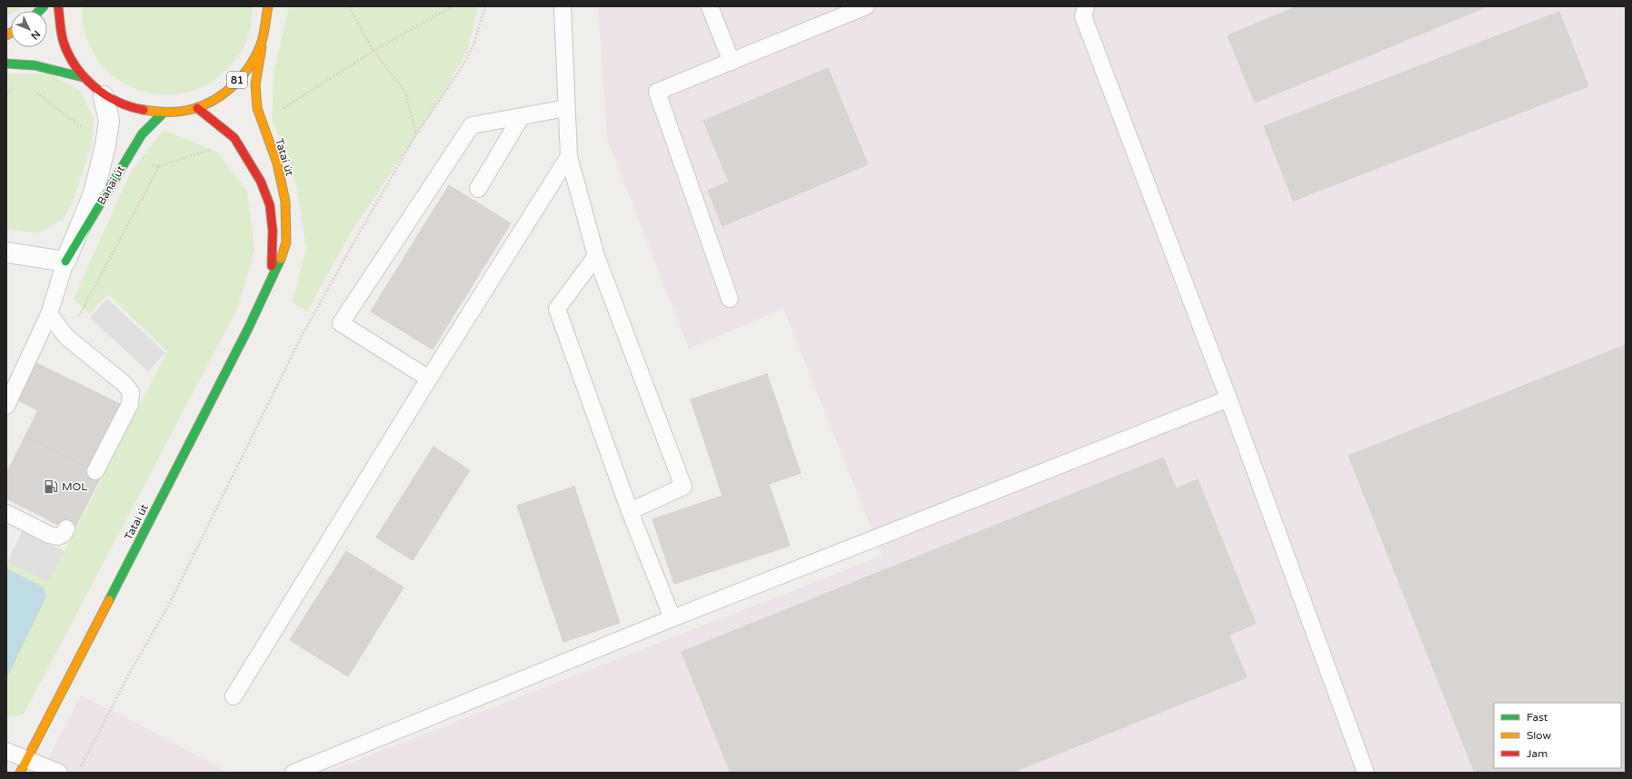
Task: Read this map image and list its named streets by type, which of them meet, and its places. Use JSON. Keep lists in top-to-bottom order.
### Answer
{
  "streets": {
    "street": ["81", "Tatai út", "Banai út"]
  },
  "crossings": [
    ["81", "Tatai út"],
    ["81", "Banai út"]
  ],
  "places": {
    "fuel station": ["MOL"]
  },
  "legend": ["Fast", "Slow", "Jam"],
  "north": "bottom right"
}
